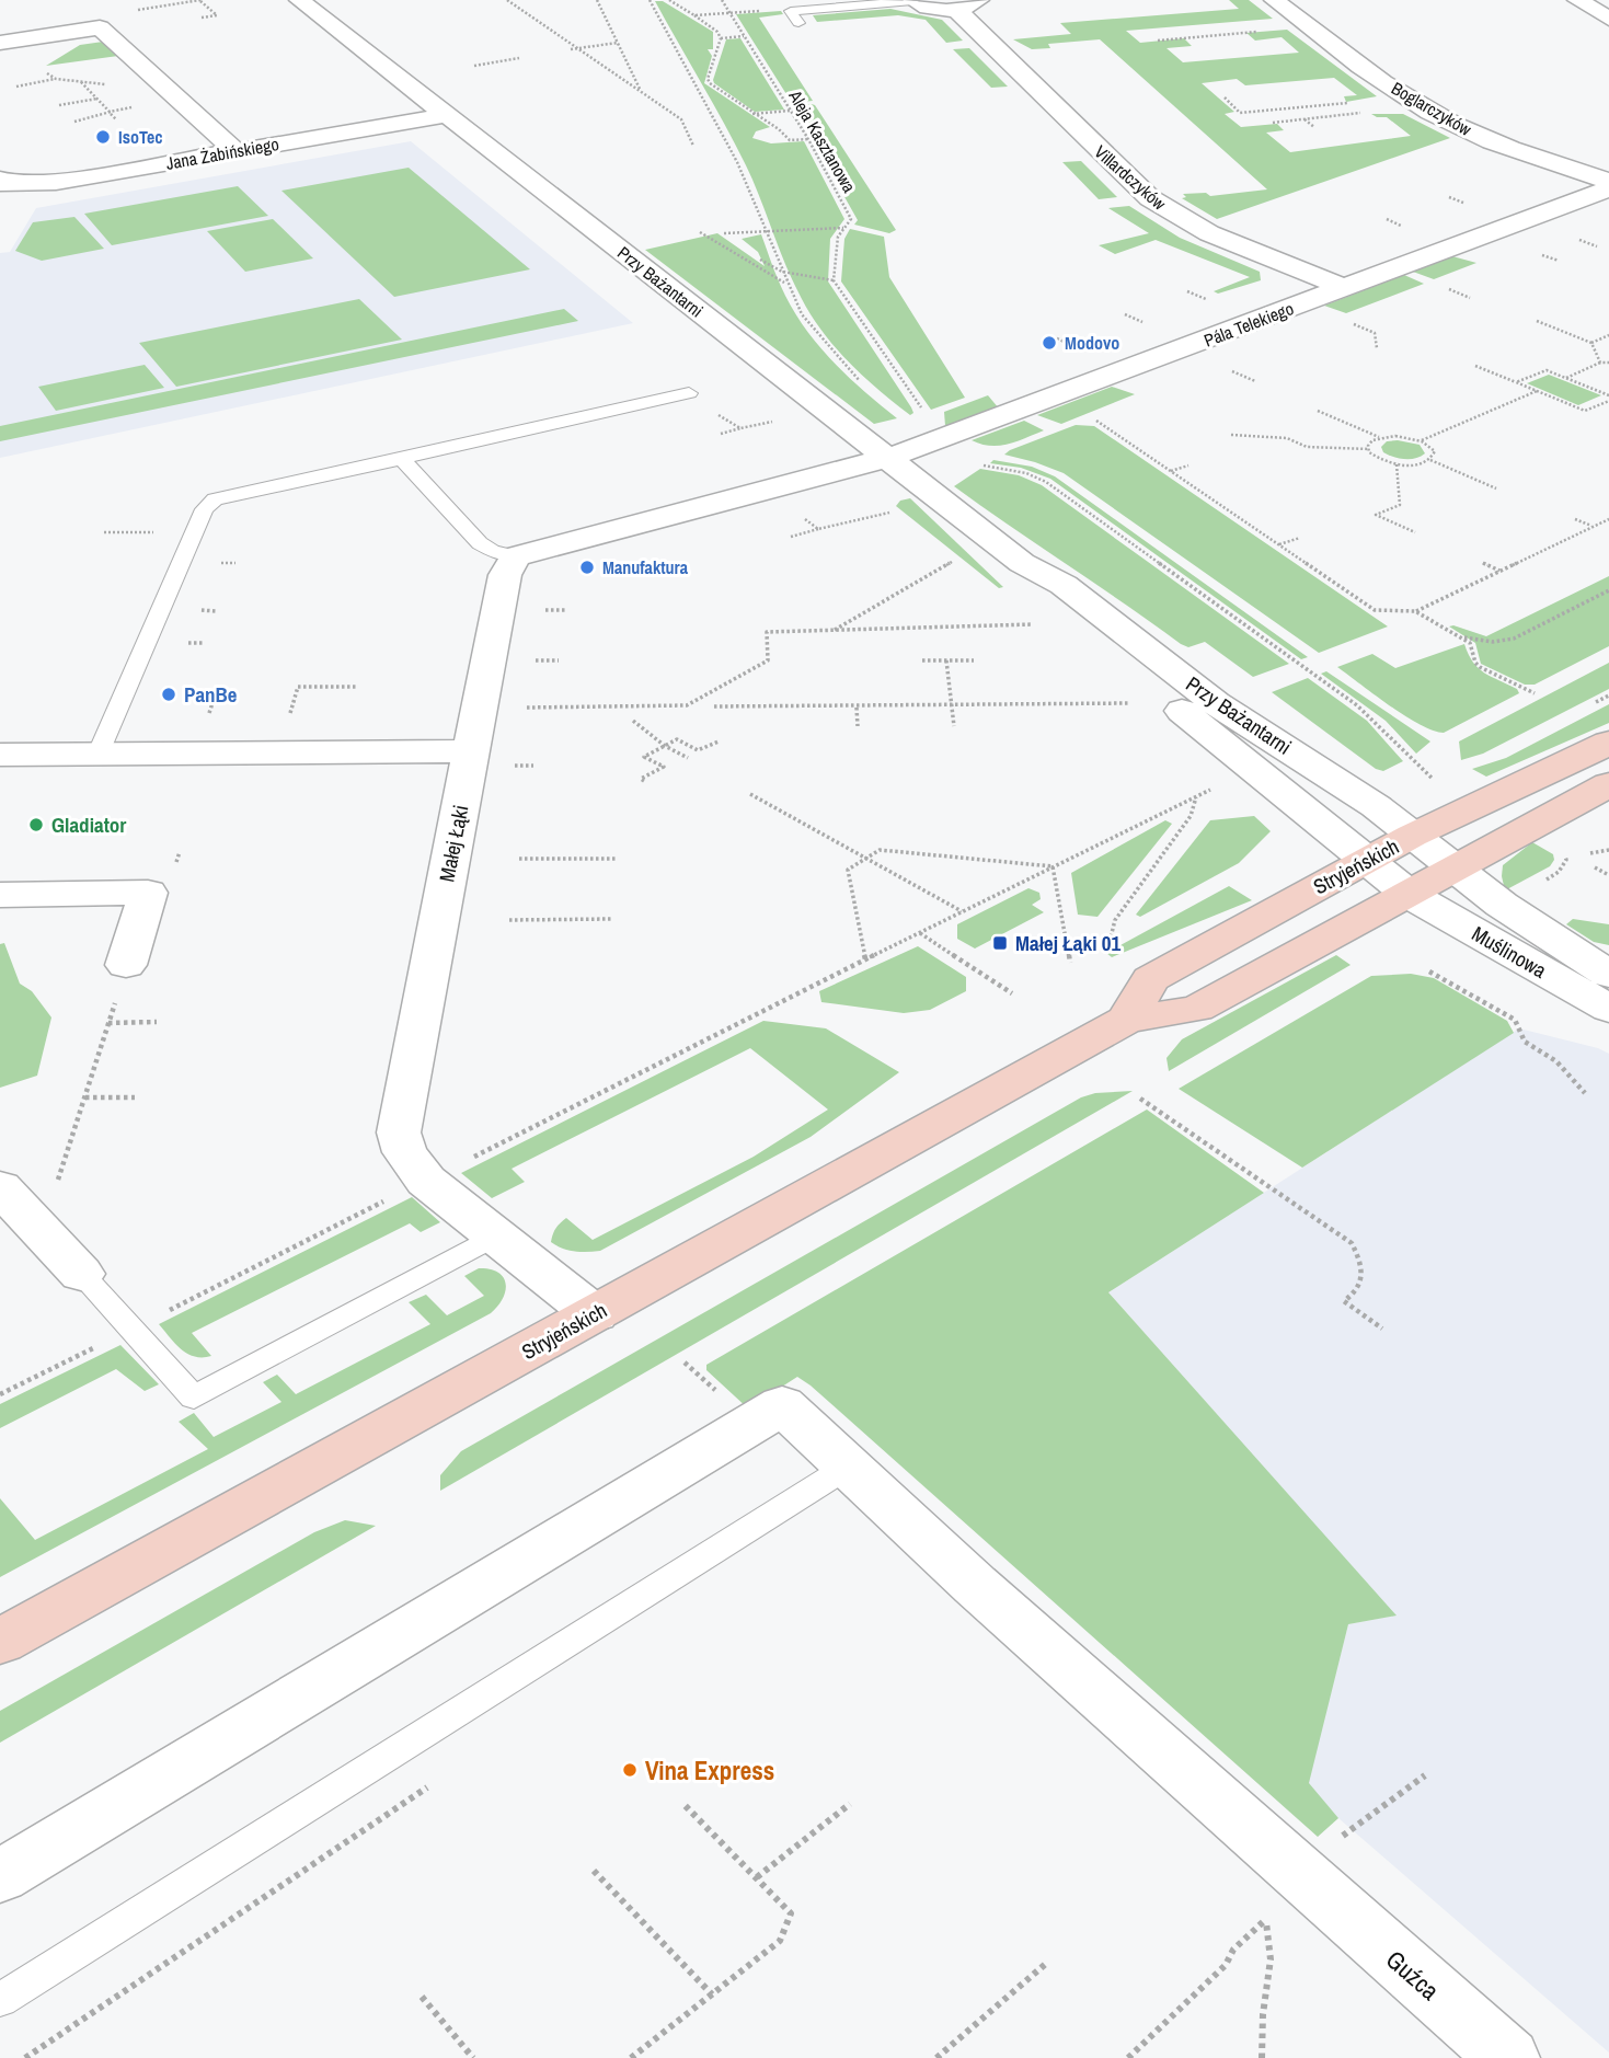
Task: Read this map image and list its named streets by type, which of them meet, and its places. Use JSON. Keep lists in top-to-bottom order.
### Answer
{
  "streets": {
    "street": [
      "Boglarczyków",
      "Jana Żabińskiego",
      "Villardczyków",
      "Przy Bażantarni",
      "Pála Telekiego",
      "Małej Łąki",
      "Stryjeńskich",
      "Muślinowa",
      "Guźca"
    ],
    "path": ["Aleja Kasztanowa"]
  },
  "crossings": [
    ["Jana Żabińskiego", "Przy Bażantarni"],
    ["Villardczyków", "Pála Telekiego"],
    ["Przy Bażantarni", "Pála Telekiego"],
    ["Przy Bażantarni", "Stryjeńskich"],
    ["Przy Bażantarni", "Muślinowa"],
    ["Pála Telekiego", "Małej Łąki"],
    ["Małej Łąki", "Stryjeńskich"],
    ["Stryjeńskich", "Muślinowa"]
  ],
  "places": {
    "other": [
      "IsoTec",
      "Modovo",
      "Manufaktura",
      "PanBe",
      "Gladiator",
      "Vina Express"
    ],
    "transit": ["Małej Łąki 01"]
  }
}
